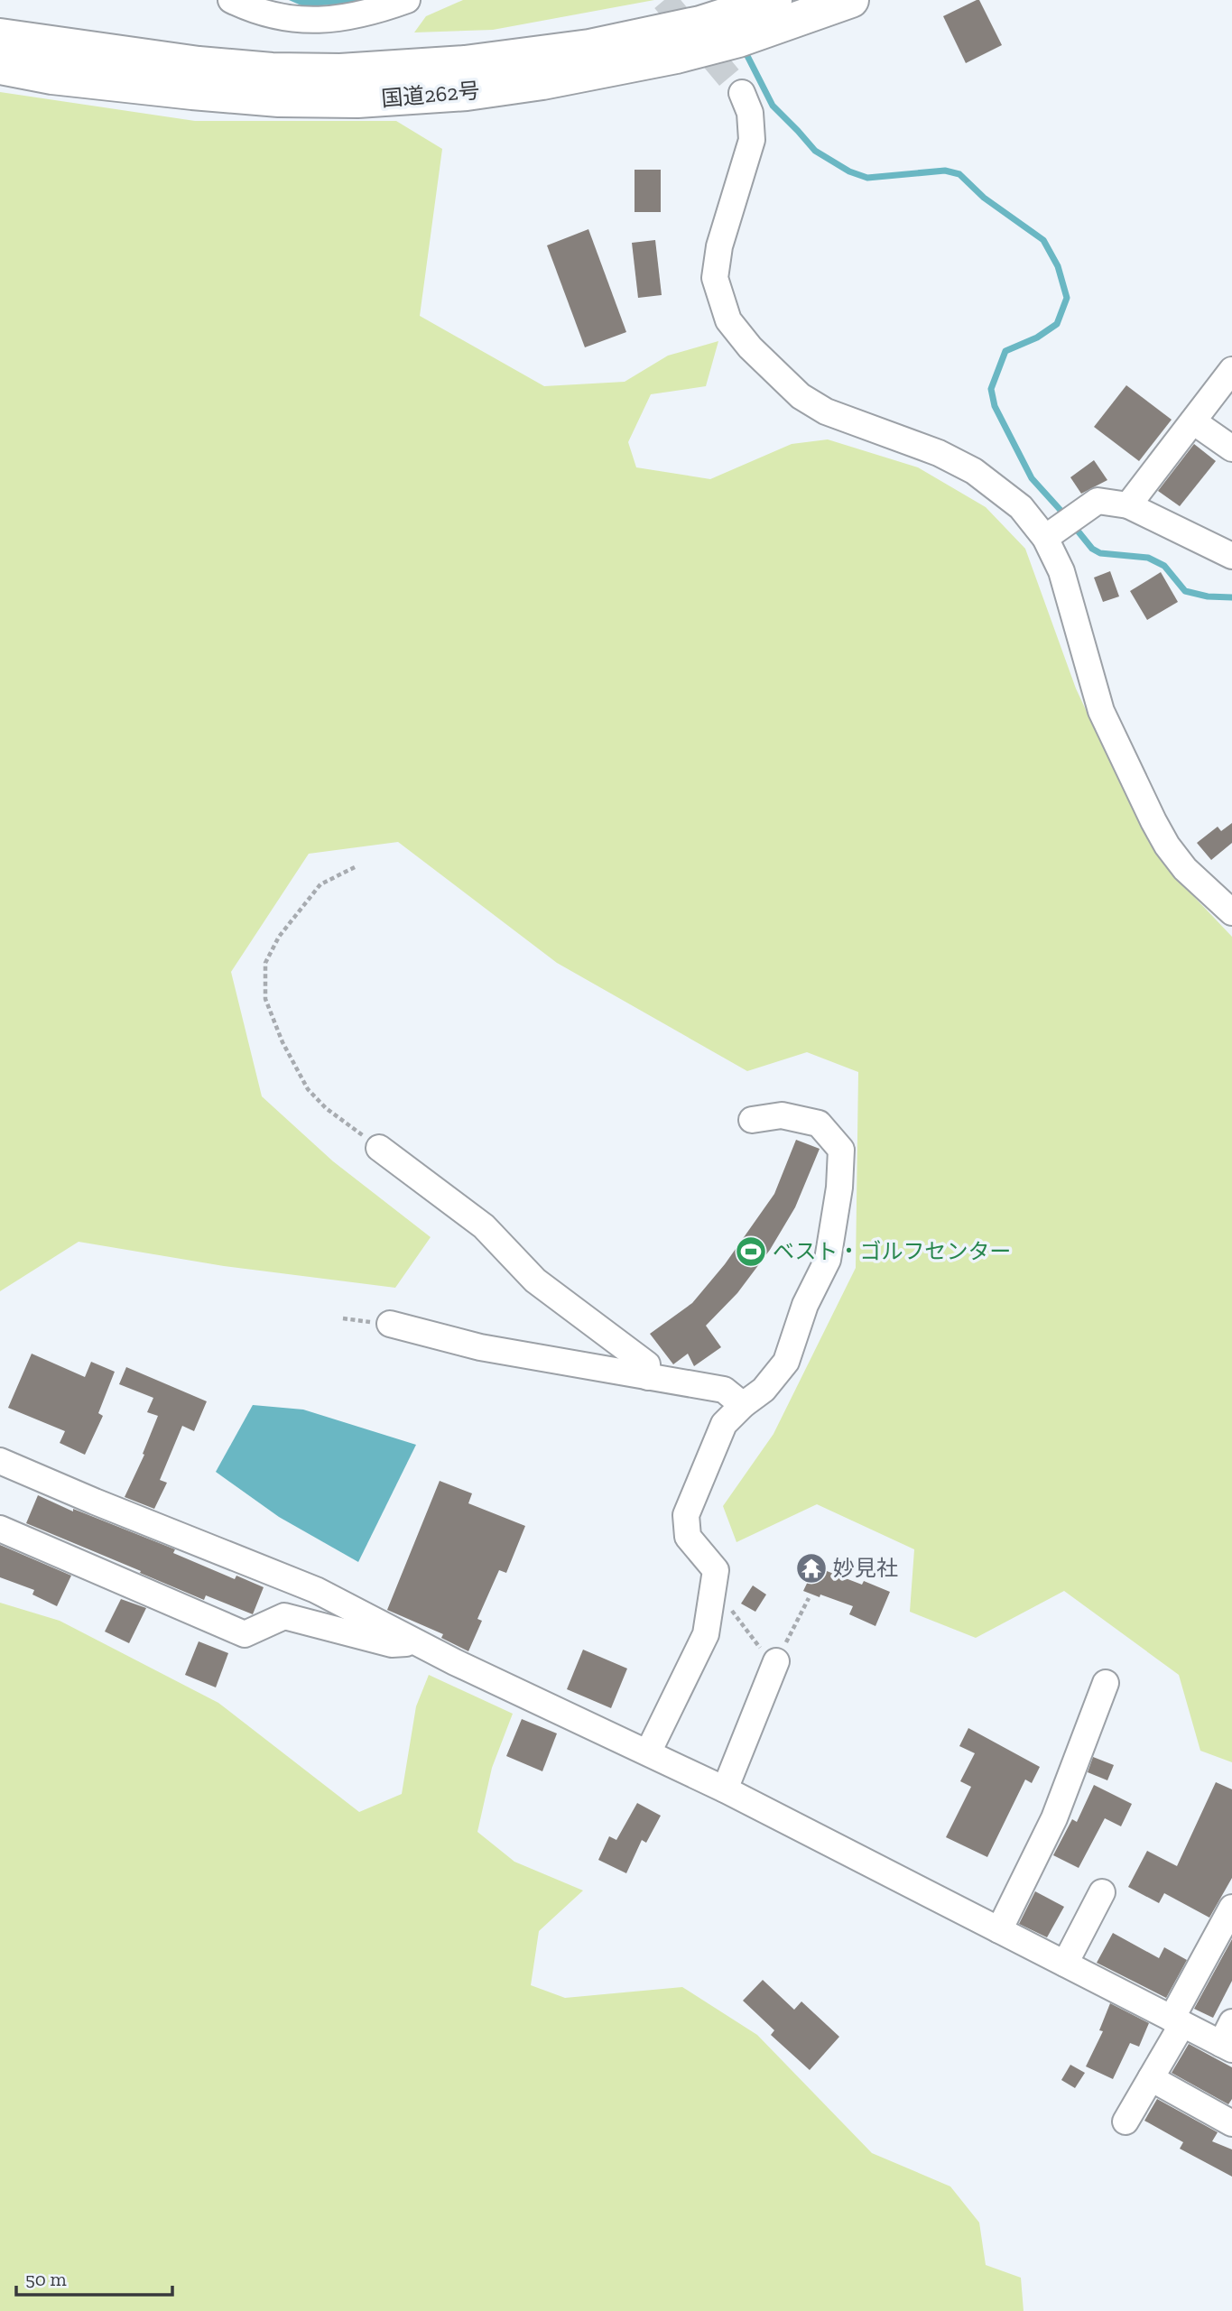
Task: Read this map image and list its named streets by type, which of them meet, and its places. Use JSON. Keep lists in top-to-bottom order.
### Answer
{
  "streets": {
    "highway": ["国道262号"]
  },
  "places": {
    "sports": ["ベスト・ゴルフセンター"],
    "temple": ["妙見社"]
  },
  "scale_bar": "50 m"
}
